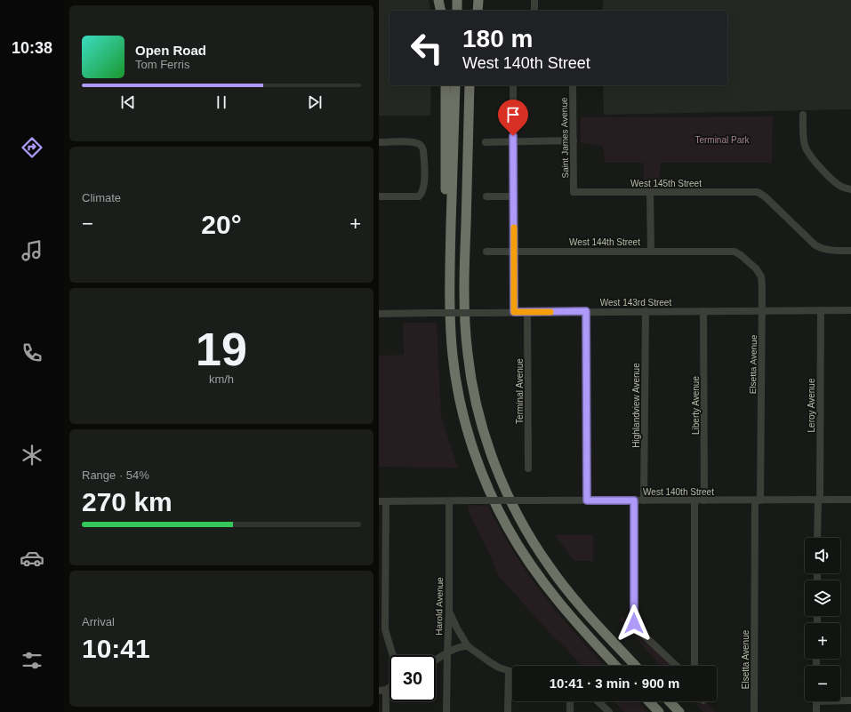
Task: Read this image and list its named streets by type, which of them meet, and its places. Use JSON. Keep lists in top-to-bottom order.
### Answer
{
  "streets": {
    "street": [
      "Saint James Avenue",
      "West 145th Street",
      "West 144th Street",
      "West 143rd Street",
      "Elsetta Avenue",
      "Terminal Avenue",
      "Highlandview Avenue",
      "Liberty Avenue",
      "Leroy Avenue",
      "West 140th Street",
      "Harold Avenue"
    ]
  },
  "crossings": [
    ["Saint James Avenue", "West 145th Street"],
    ["West 144th Street", "Elsetta Avenue"],
    ["West 143rd Street", "Elsetta Avenue"],
    ["West 143rd Street", "Terminal Avenue"],
    ["West 143rd Street", "Highlandview Avenue"],
    ["West 143rd Street", "Liberty Avenue"],
    ["West 143rd Street", "Leroy Avenue"],
    ["Elsetta Avenue", "West 140th Street"],
    ["Highlandview Avenue", "West 140th Street"],
    ["Liberty Avenue", "West 140th Street"],
    ["Leroy Avenue", "West 140th Street"],
    ["West 140th Street", "Harold Avenue"]
  ],
  "parks": ["Terminal Park"],
  "page": {
    "tabs": "10:38",
    "turn": ["180 m", "West 140th Street"],
    "song": ["Open Road", "Tom Ferris"],
    "tile": [
      "Climate",
      ["19", "km/h"],
      ["Range · 54%", "270 km"],
      ["Arrival", "10:41"]
    ],
    "heat": ["−", "20°", "+"],
    "map_buttons": ["+", "−"],
    "limit": "30",
    "trip": "10:41 · 3 min · 900 m"
  }
}
